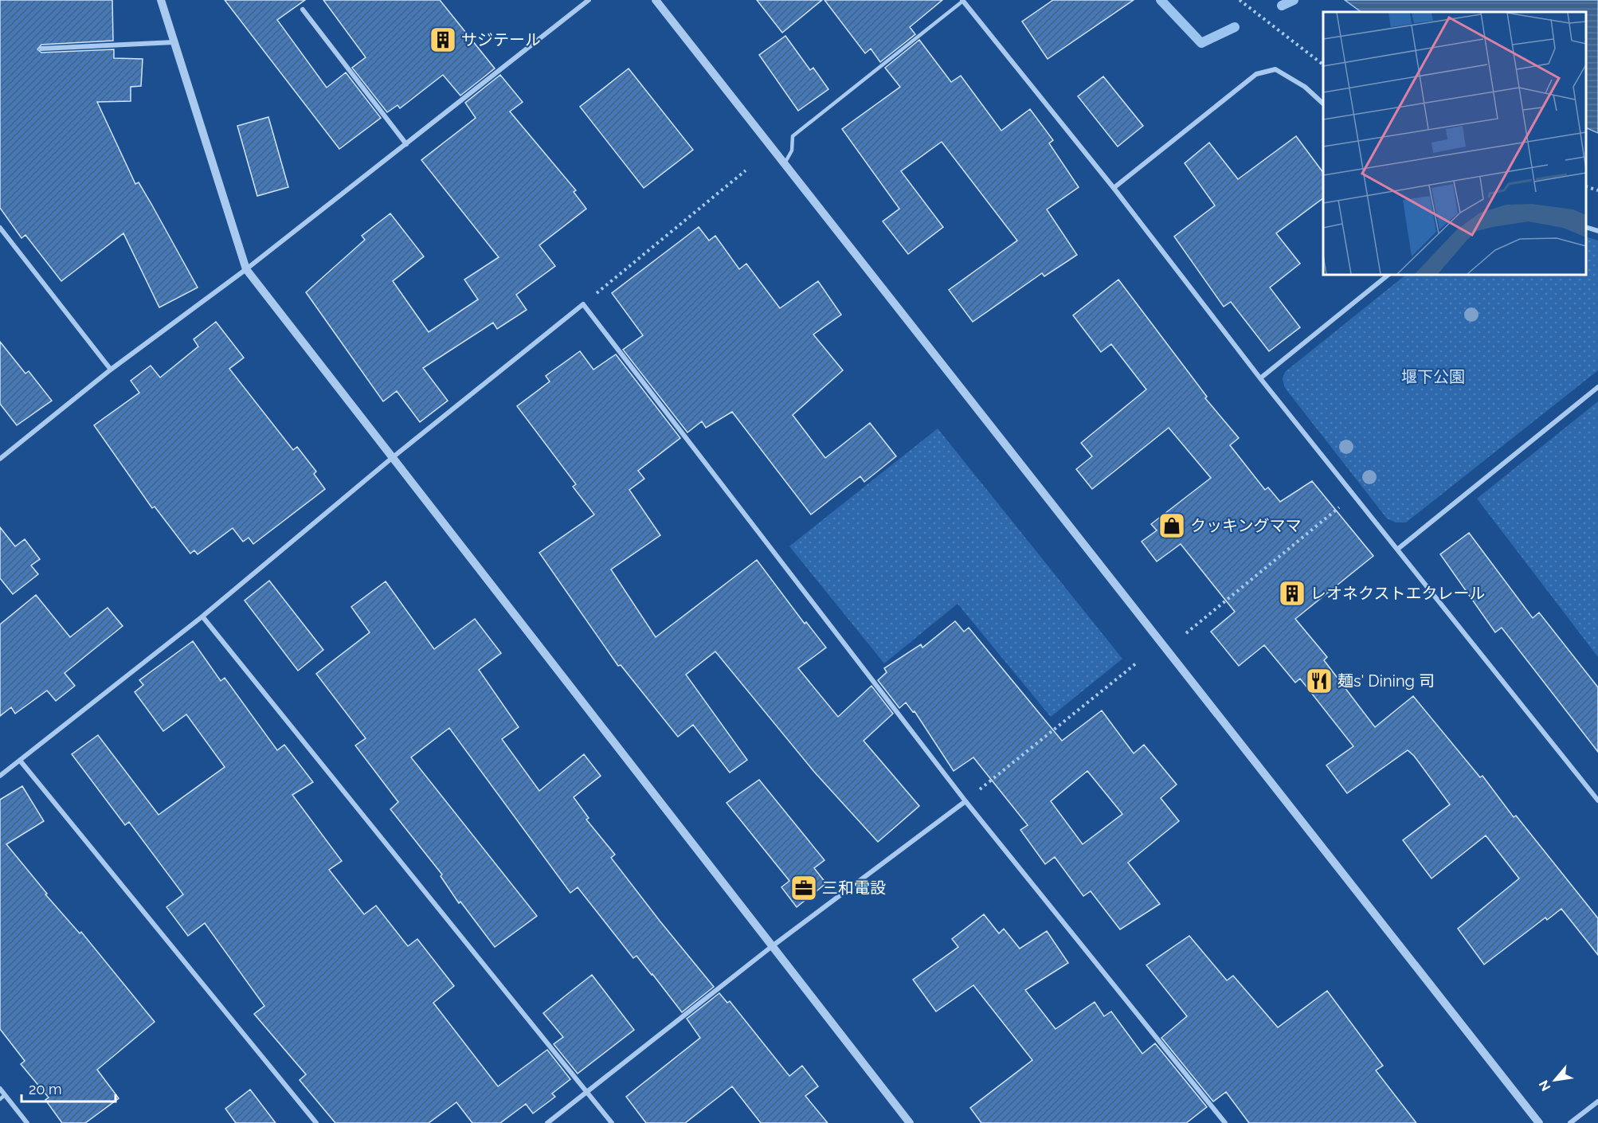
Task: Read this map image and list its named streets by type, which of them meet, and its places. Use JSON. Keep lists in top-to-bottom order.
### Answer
{
  "parks": ["堰下公園"],
  "places": {
    "building": ["サジテール", "レオネクストエクレール"],
    "shop": ["クッキングママ"],
    "restaurant": ["麺s' Dining 司"],
    "office": ["三和電設"]
  },
  "scale_bar": "20 m",
  "north": "bottom left"
}
